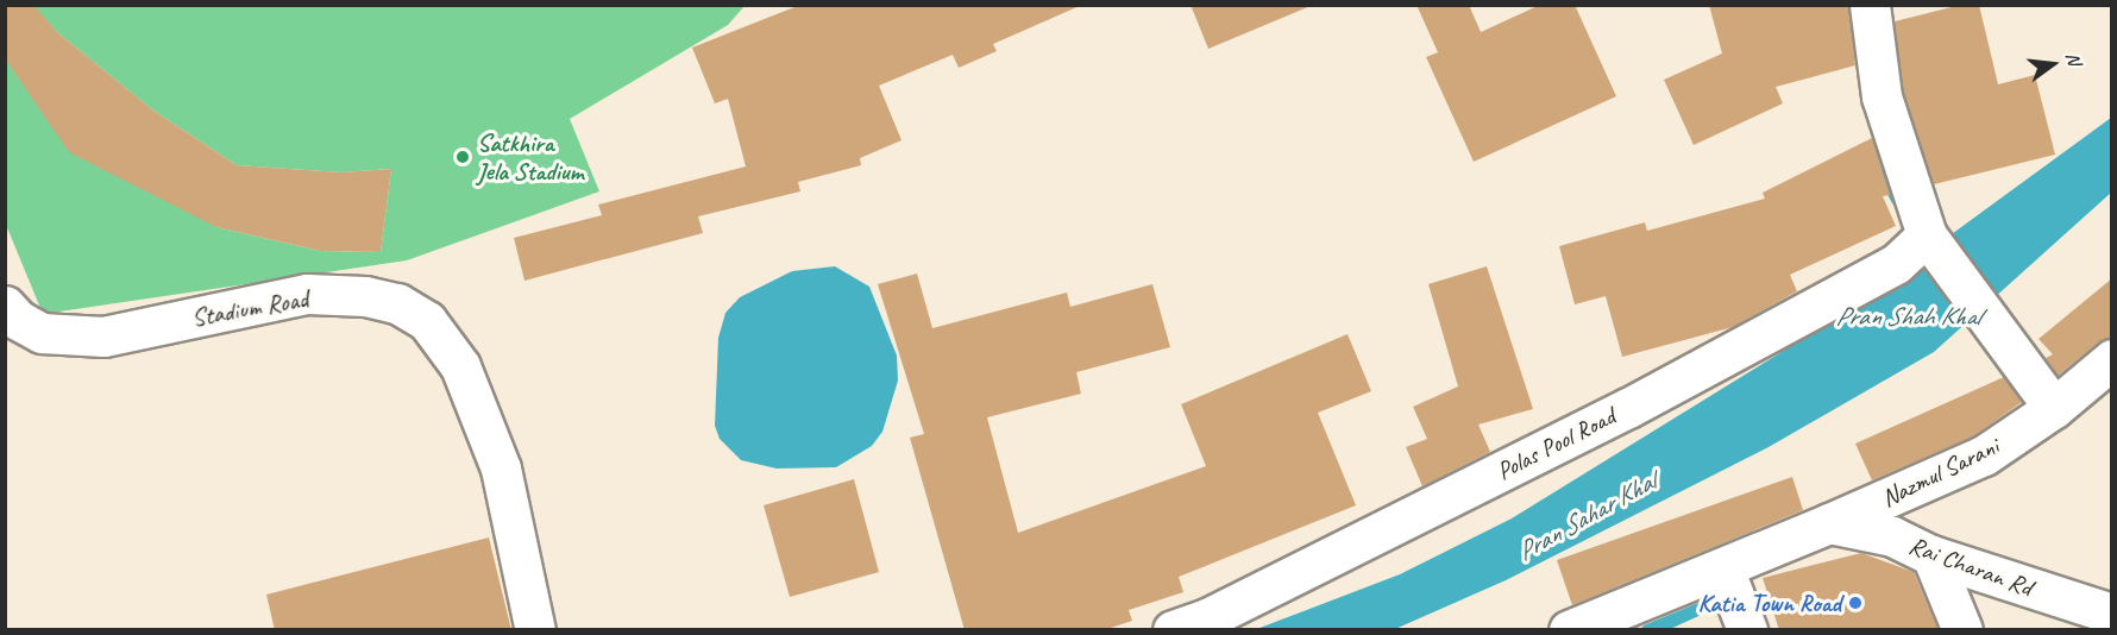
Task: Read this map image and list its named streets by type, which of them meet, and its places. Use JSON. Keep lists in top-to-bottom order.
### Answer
{
  "streets": {
    "street": [
      "Stadium Road",
      "Polas Pool Road",
      "Nazmul Sarani",
      "Rai Charan Rd"
    ]
  },
  "crossings": [
    ["Nazmul Sarani", "Rai Charan Rd"]
  ],
  "water": ["Pran Shah Khal", "Pran Sahar Khal"],
  "places": ["Satkhira Jela Stadium", "Katia Town Road"],
  "north": "right"
}
